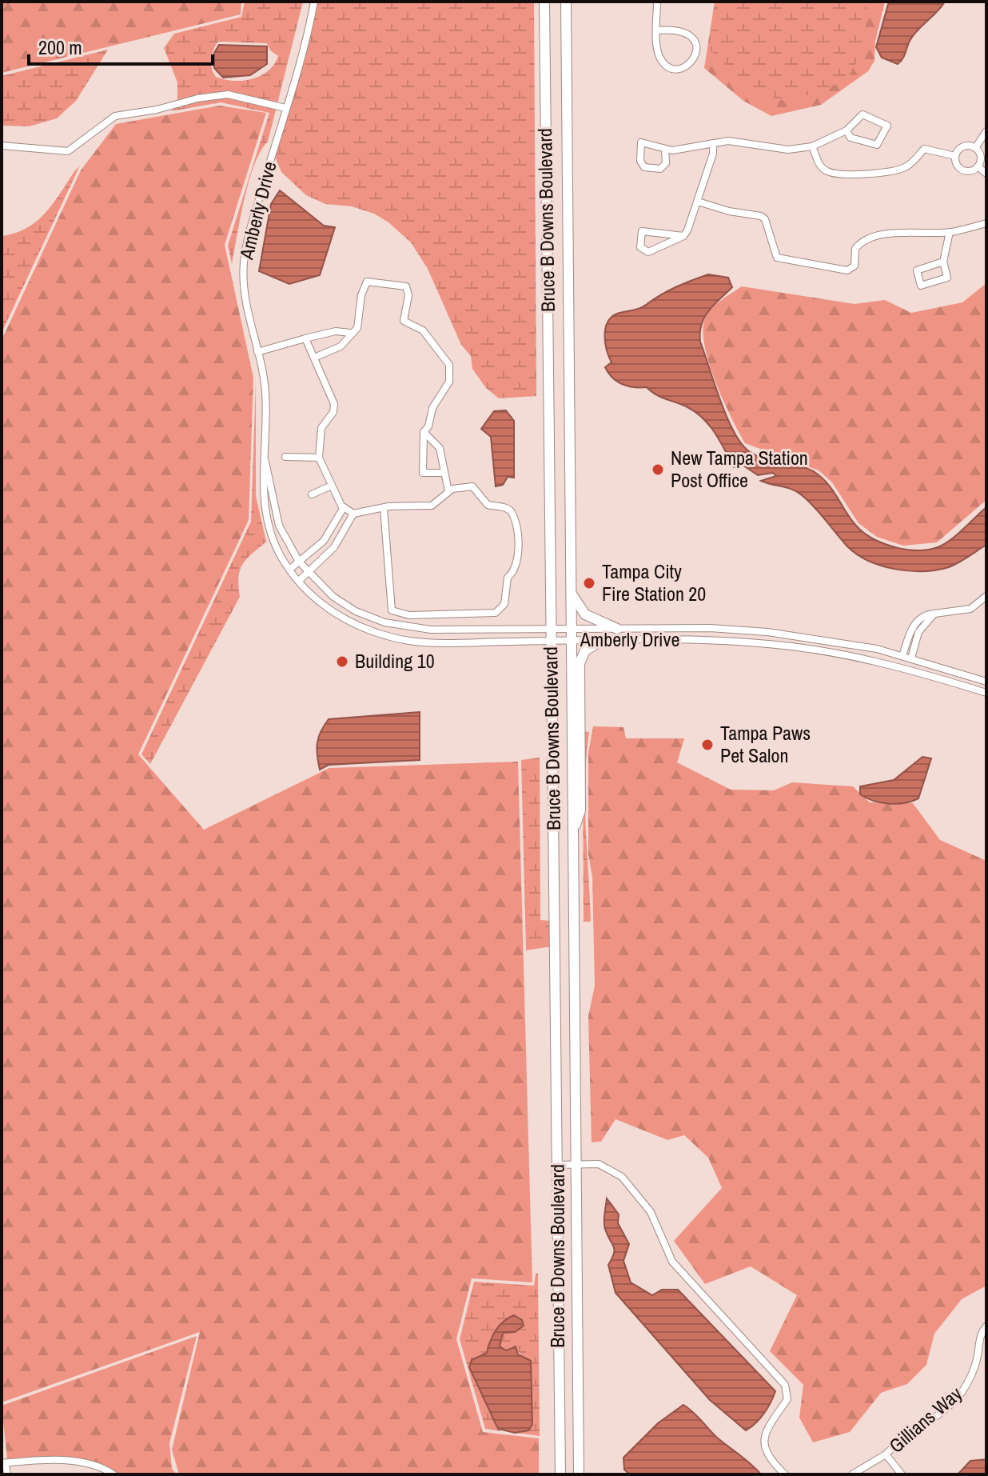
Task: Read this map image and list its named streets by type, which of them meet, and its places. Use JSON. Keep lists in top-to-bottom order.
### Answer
{
  "streets": {
    "main road": ["Bruce B Downs Boulevard"],
    "street": ["Amberly Drive", "Gillians Way"]
  },
  "crossings": [
    ["Amberly Drive", "Bruce B Downs Boulevard"]
  ],
  "places": [
    "New Tampa Station Post Office",
    "Tampa City Fire Station 20",
    "Building 10",
    "Tampa Paws Pet Salon"
  ],
  "scale_bar": "200 m"
}
